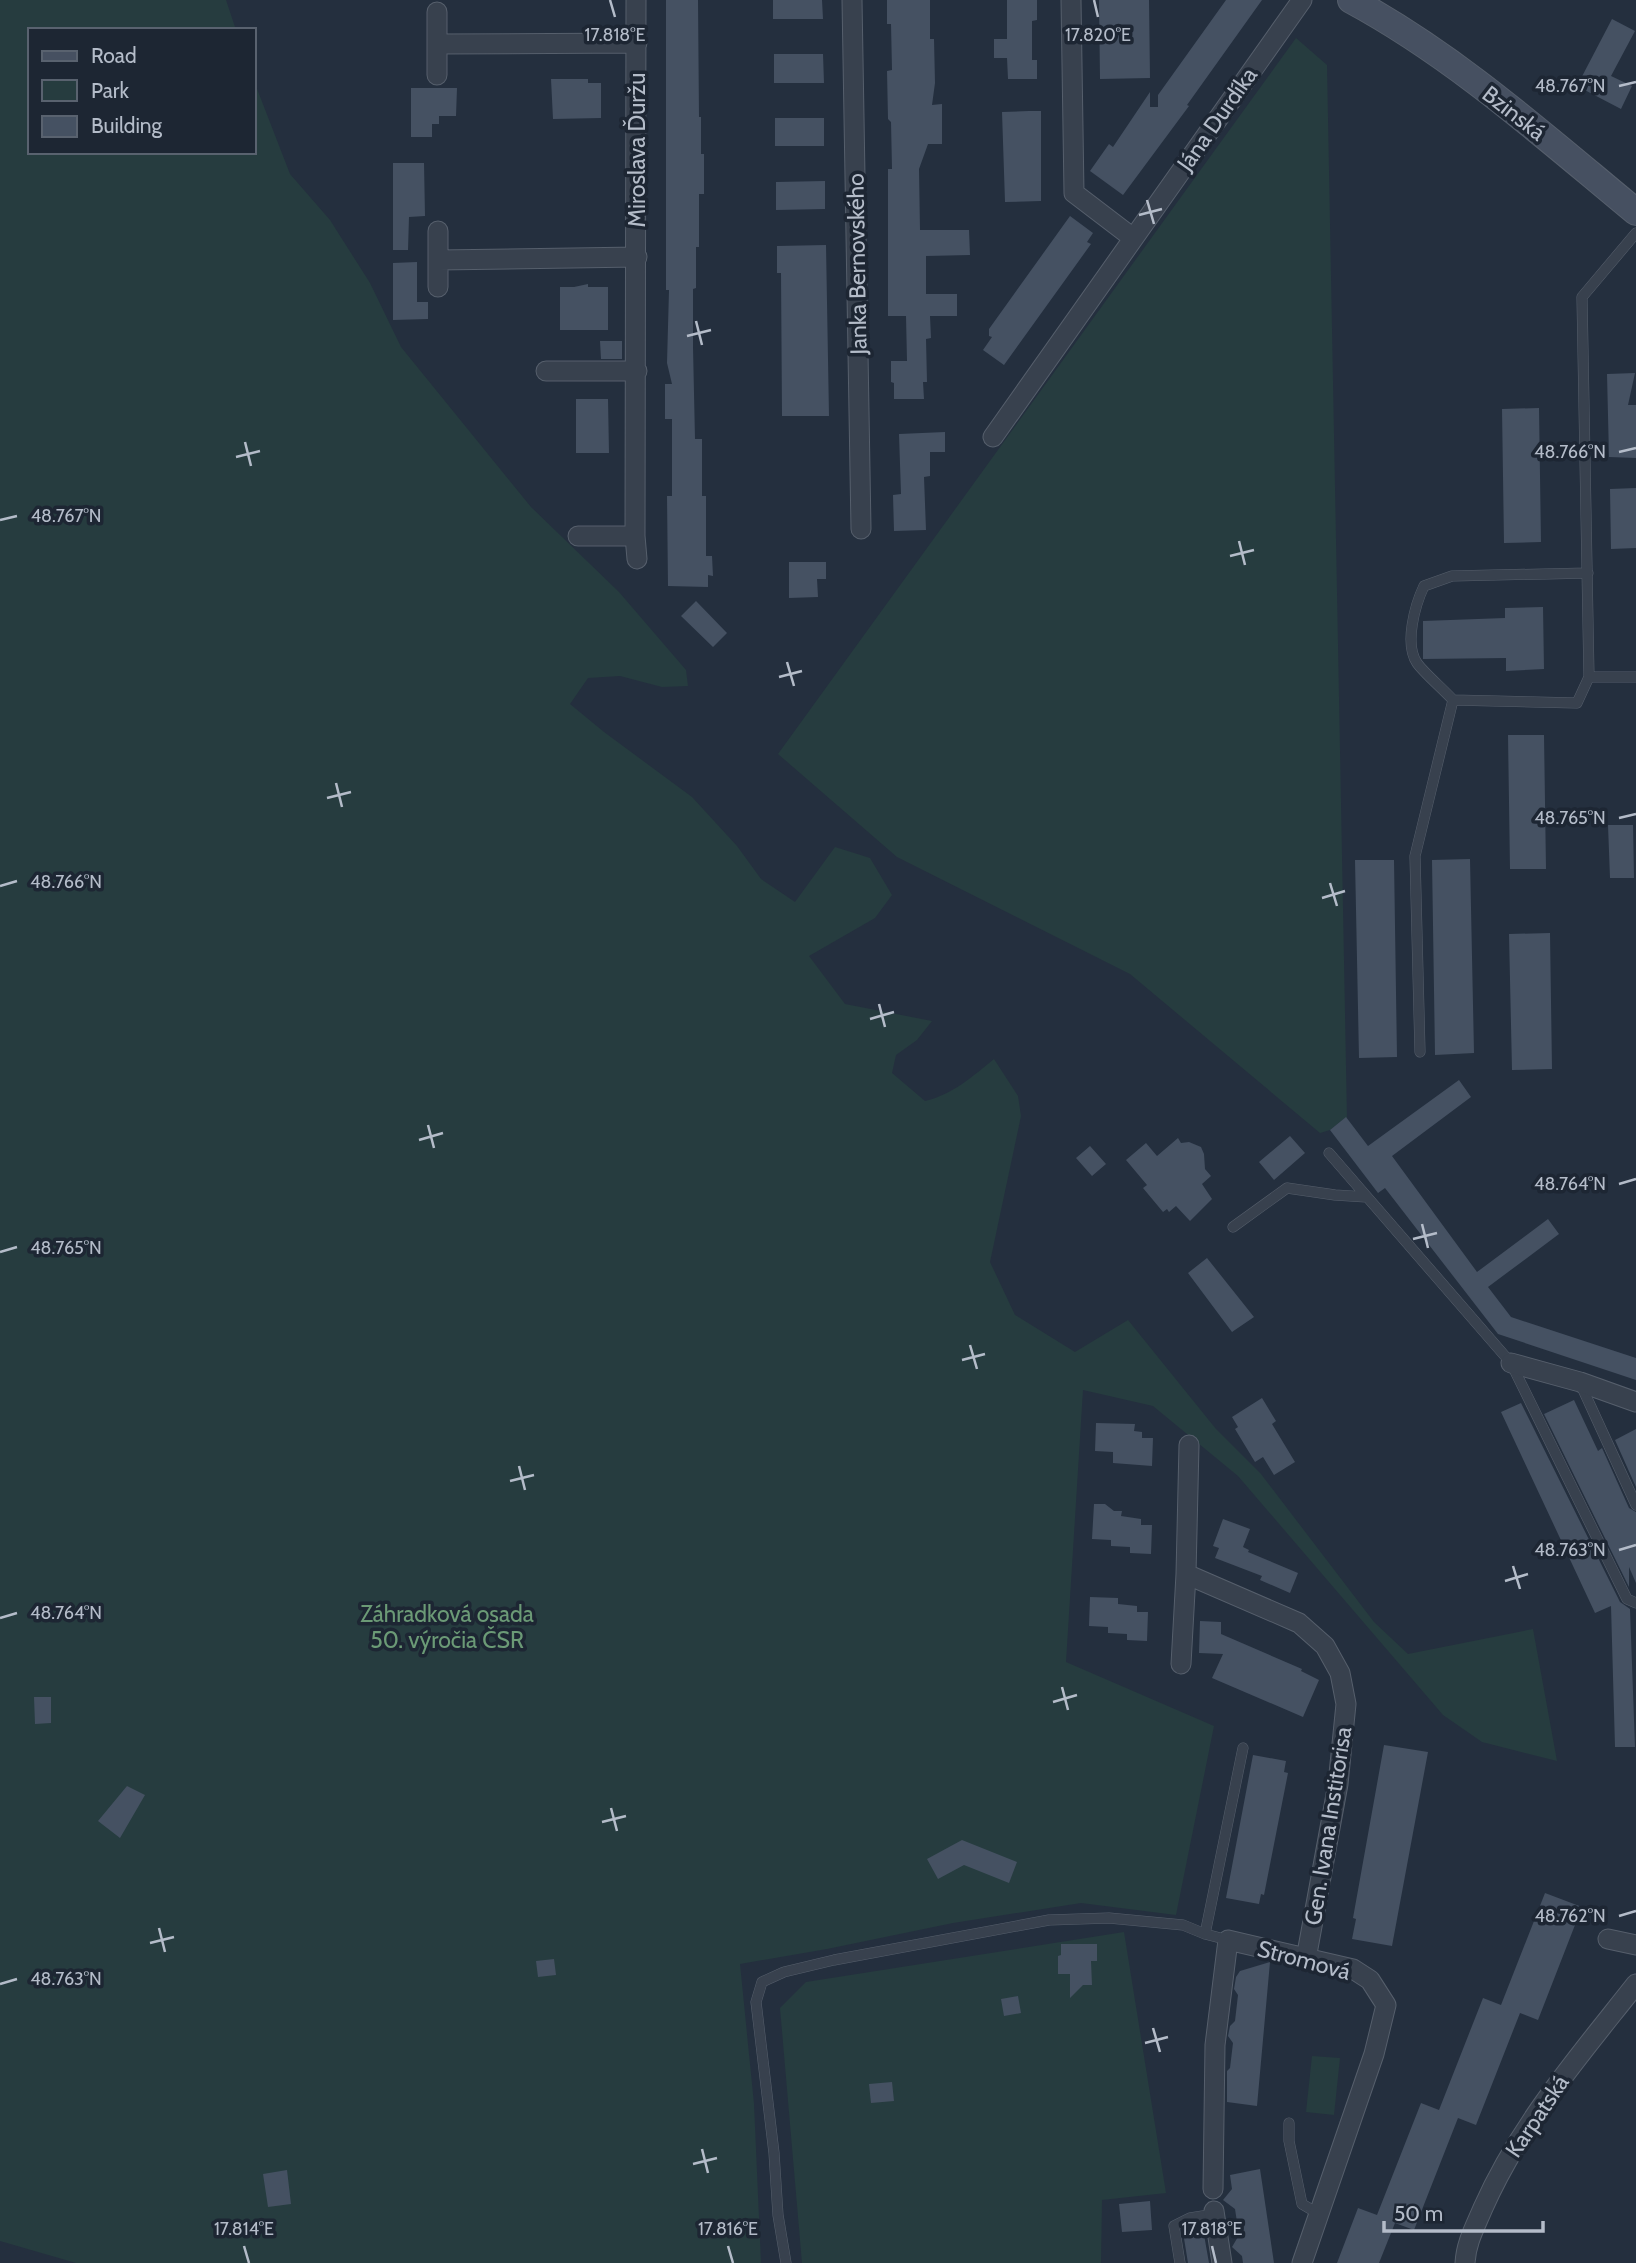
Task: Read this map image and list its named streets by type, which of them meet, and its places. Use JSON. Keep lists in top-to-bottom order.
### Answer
{
  "streets": {
    "street": [
      "Bzinská",
      "Jána Durdíka",
      "Miroslava Ďuržu",
      "Janka Bernovského",
      "Gen. Ivana Institorisa",
      "Stromová",
      "Karpatská"
    ]
  },
  "crossings": [
    ["Gen. Ivana Institorisa", "Stromová"]
  ],
  "parks": ["Záhradková osada 50. výročia ČSR"],
  "legend": ["Road", "Park", "Building"],
  "scale_bar": "50 m",
  "coordinates": [
    "17.818°E",
    "17.820°E",
    "48.767°N",
    "48.766°N",
    "48.765°N",
    "48.764°N",
    "48.763°N",
    "48.762°N",
    "17.814°E",
    "17.816°E"
  ]
}
